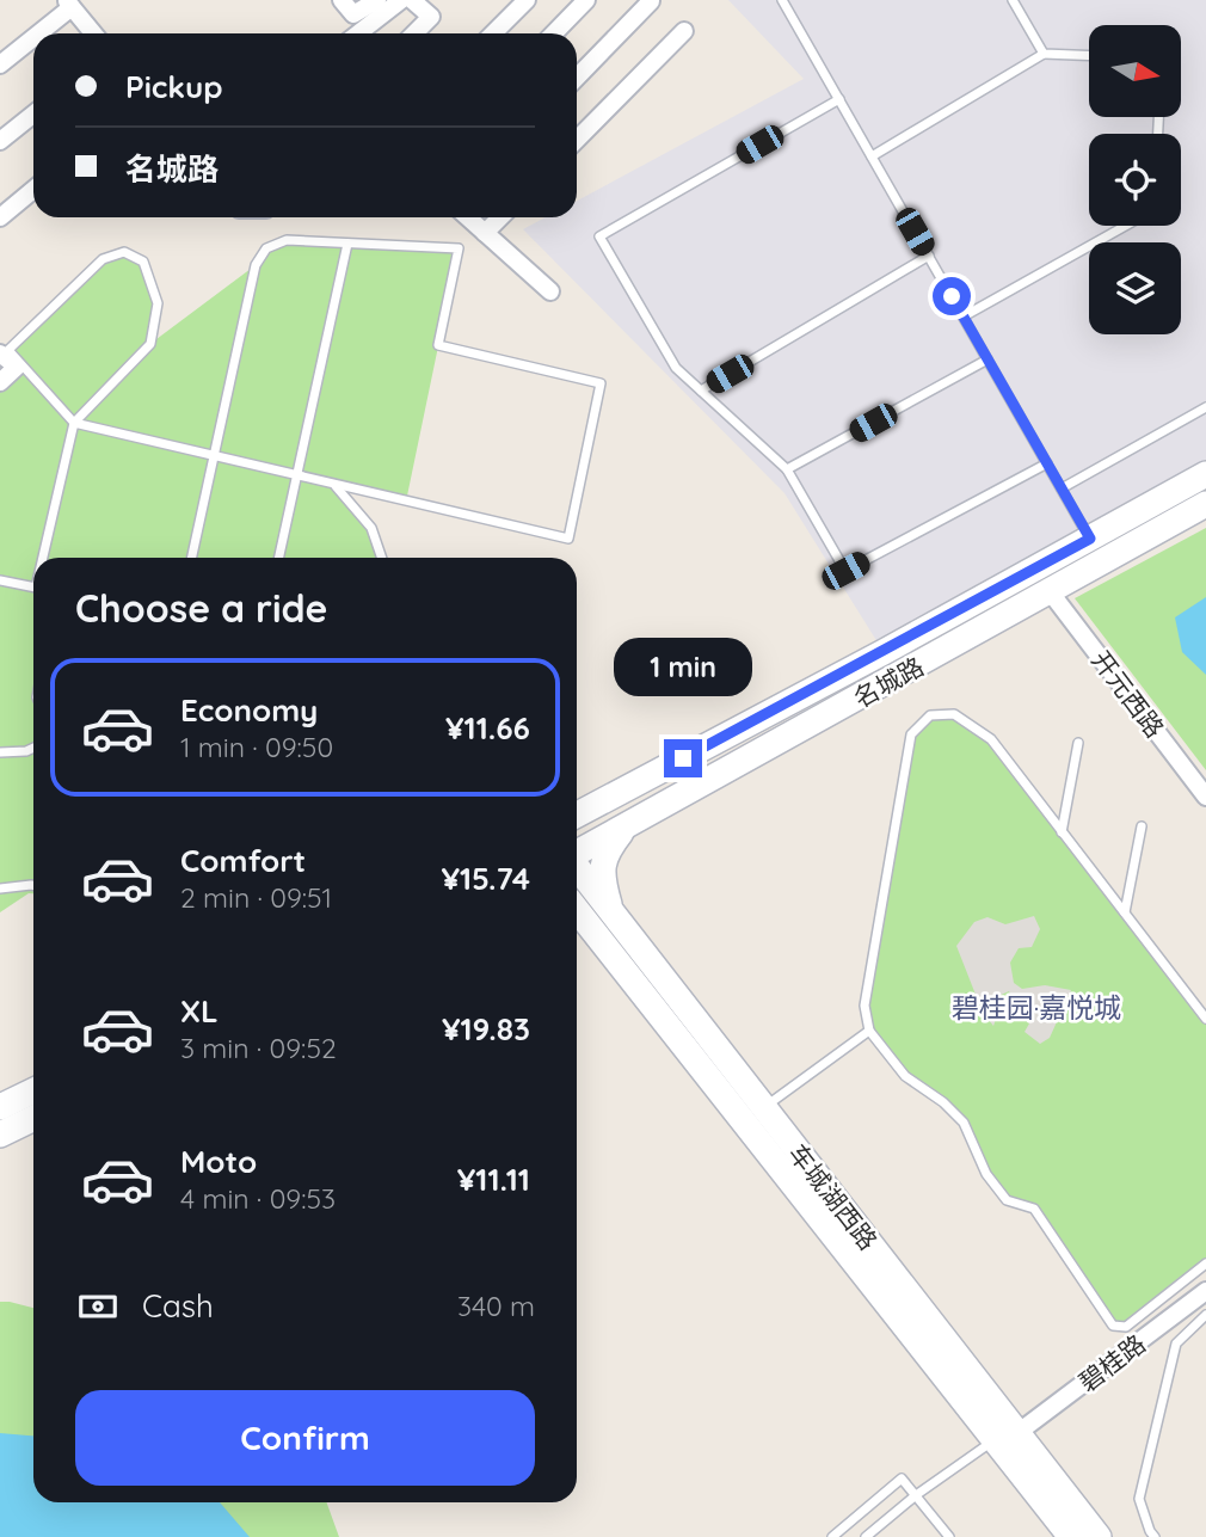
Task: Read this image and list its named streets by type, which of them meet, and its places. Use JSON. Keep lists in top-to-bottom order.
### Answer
{
  "streets": {
    "street": [
      "名城路",
      "开元西路",
      "车城湖西路",
      "碧桂路"
    ]
  },
  "crossings": [
    ["名城路", "开元西路"],
    ["车城湖西路", "碧桂路"]
  ],
  "districts": ["碧桂园·嘉悦城"],
  "north": "right",
  "page": {
    "banner": ["Pickup", "名城路"],
    "heading": "Choose a ride",
    "bubble": "1 min",
    "list": [
      {
        "name": "Economy",
        "note": "1 min · 09:50",
        "value": "¥11.66"
      },
      {
        "name": "Comfort",
        "note": "2 min · 09:51",
        "value": "¥15.74"
      },
      {
        "name": "XL",
        "note": "3 min · 09:52",
        "value": "¥19.83"
      },
      {
        "name": "Moto",
        "note": "4 min · 09:53",
        "value": "¥11.11"
      }
    ],
    "pay": ["Cash", "340 m"],
    "buttons": "Confirm"
  }
}
